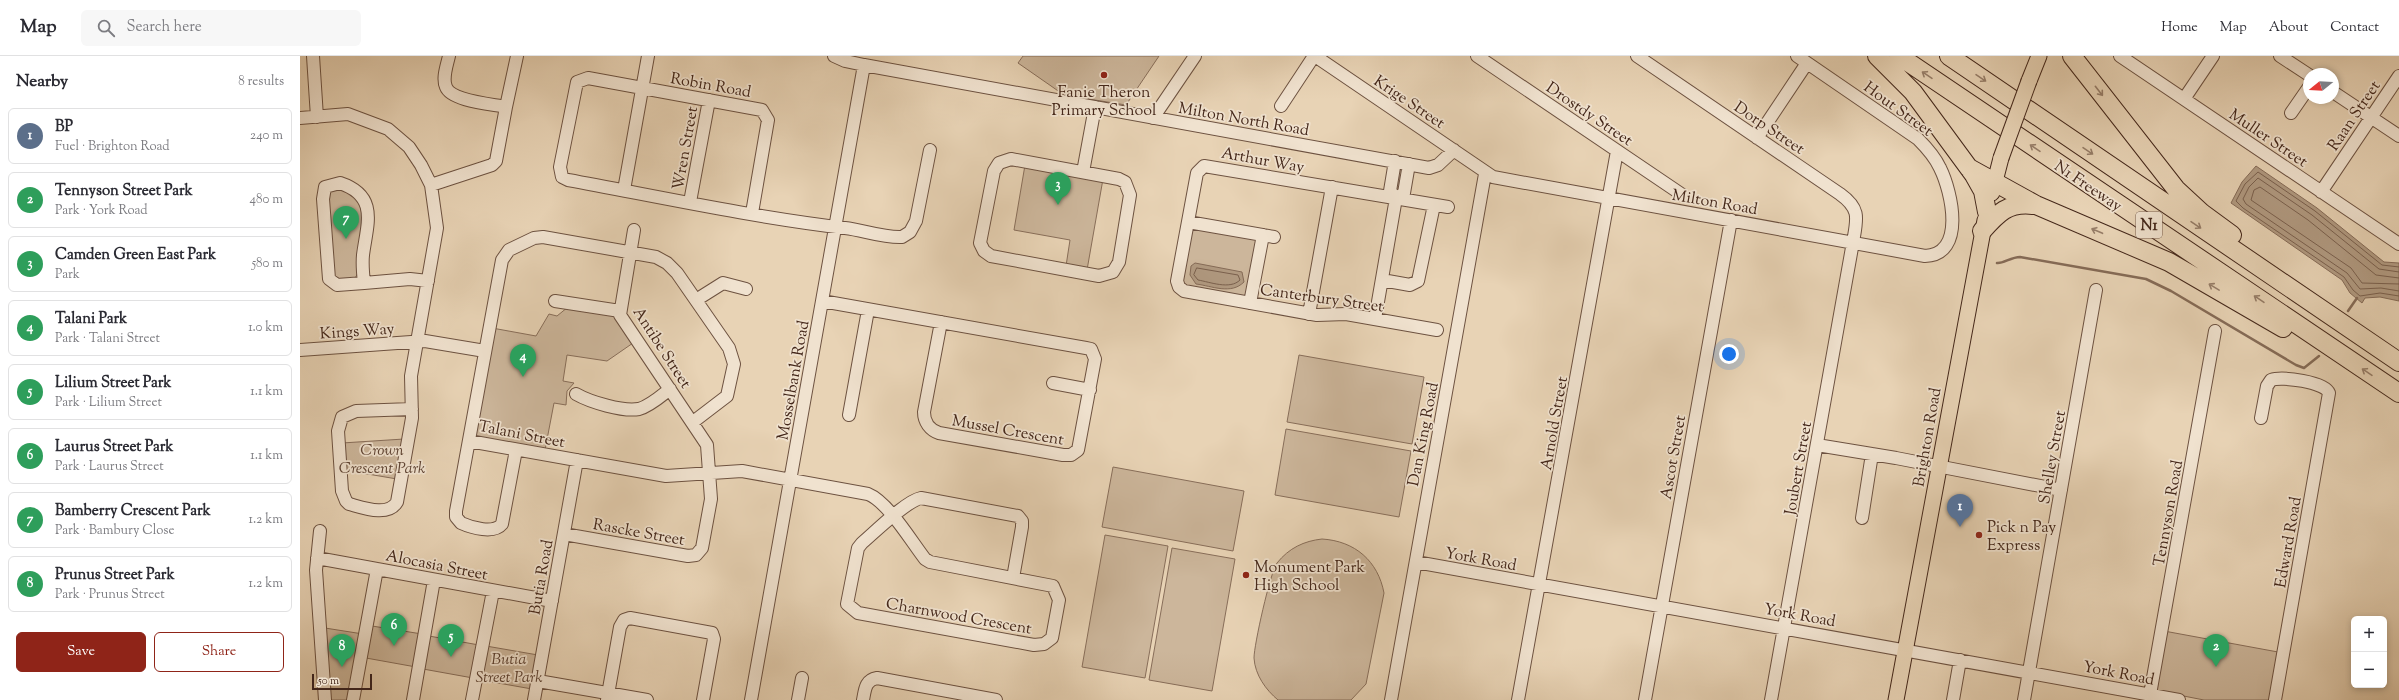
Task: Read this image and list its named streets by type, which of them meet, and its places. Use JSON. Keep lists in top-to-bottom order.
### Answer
{
  "streets": {
    "highway": ["N1 Freeway", "N1"],
    "main road": ["Brighton Road"],
    "street": [
      "Robin Road",
      "Krige Street",
      "Hout Street",
      "Drostdy Street",
      "Raan Street",
      "Milton North Road",
      "Dorp Street",
      "Muller Street",
      "Wren Street",
      "Arthur Way",
      "Milton Road",
      "Canterbury Street",
      "Kings Way",
      "Antibe Street",
      "Mosselbank Road",
      "Arnold Street",
      "Mussel Crescent",
      "Talani Street",
      "Dan King Road",
      "Ascot Street",
      "Shelley Street",
      "Joubert Street",
      "Tennyson Road",
      "Rascke Street",
      "Edward Road",
      "York Road",
      "Alocasia Street",
      "Butia Road",
      "Charnwood Crescent"
    ]
  },
  "crossings": [
    ["Robin Road", "Wren Street"],
    ["Robin Road", "Mosselbank Road"],
    ["Krige Street", "Milton North Road"],
    ["Krige Street", "Milton Road"],
    ["Krige Street", "Dan King Road"],
    ["Hout Street", "Milton Road"],
    ["Drostdy Street", "Arnold Street"],
    ["Raan Street", "Muller Street"],
    ["Milton North Road", "Mosselbank Road"],
    ["Dorp Street", "Milton Road"],
    ["Dorp Street", "Joubert Street"],
    ["Arthur Way", "Canterbury Street"],
    ["Milton Road", "Arnold Street"],
    ["Milton Road", "Dan King Road"],
    ["Milton Road", "Ascot Street"],
    ["Milton Road", "Joubert Street"],
    ["Kings Way", "Talani Street"],
    ["Antibe Street", "Talani Street"],
    ["Antibe Street", "Rascke Street"],
    ["Mosselbank Road", "Mussel Crescent"],
    ["Mosselbank Road", "Talani Street"],
    ["Arnold Street", "York Road"],
    ["Talani Street", "Rascke Street"],
    ["Talani Street", "Butia Road"],
    ["Talani Street", "Charnwood Crescent"],
    ["Dan King Road", "York Road"],
    ["Brighton Road", "York Road"],
    ["Ascot Street", "York Road"],
    ["Shelley Street", "York Road"],
    ["Joubert Street", "York Road"],
    ["Tennyson Road", "York Road"],
    ["Rascke Street", "Butia Road"],
    ["Alocasia Street", "Butia Road"]
  ],
  "parks": ["Crown Crescent Park", "Butia Street Park"],
  "places": ["Fanie Theron Primary School", "Pick n Pay Express", "Monument Park High School"],
  "scale_bar": "50 m",
  "north": "left",
  "page": {
    "header": "Map",
    "search": "Search here",
    "nav": [
      "Home",
      "Map",
      "About",
      "Contact"
    ],
    "heading": ["Nearby", "8 results"],
    "list": [
      {
        "mark": "1",
        "name": "BP",
        "note": "Fuel · Brighton Road",
        "value": "240 m"
      },
      {
        "mark": "2",
        "name": "Tennyson Street Park",
        "note": "Park · York Road",
        "value": "480 m"
      },
      {
        "mark": "3",
        "name": "Camden Green East Park",
        "note": "Park",
        "value": "580 m"
      },
      {
        "mark": "4",
        "name": "Talani Park",
        "note": "Park · Talani Street",
        "value": "1.0 km"
      },
      {
        "mark": "5",
        "name": "Lilium Street Park",
        "note": "Park · Lilium Street",
        "value": "1.1 km"
      },
      {
        "mark": "6",
        "name": "Laurus Street Park",
        "note": "Park · Laurus Street",
        "value": "1.1 km"
      },
      {
        "mark": "7",
        "name": "Bamberry Crescent Park",
        "note": "Park · Bambury Close",
        "value": "1.2 km"
      },
      {
        "mark": "8",
        "name": "Prunus Street Park",
        "note": "Park · Prunus Street",
        "value": "1.2 km"
      }
    ],
    "pins": [
      "3",
      "7",
      "4",
      "1",
      "6",
      "5",
      "2",
      "8"
    ],
    "map_buttons": ["+", "−"],
    "buttons": ["Save", "Share"],
    "scale": "50 m"
  }
}
